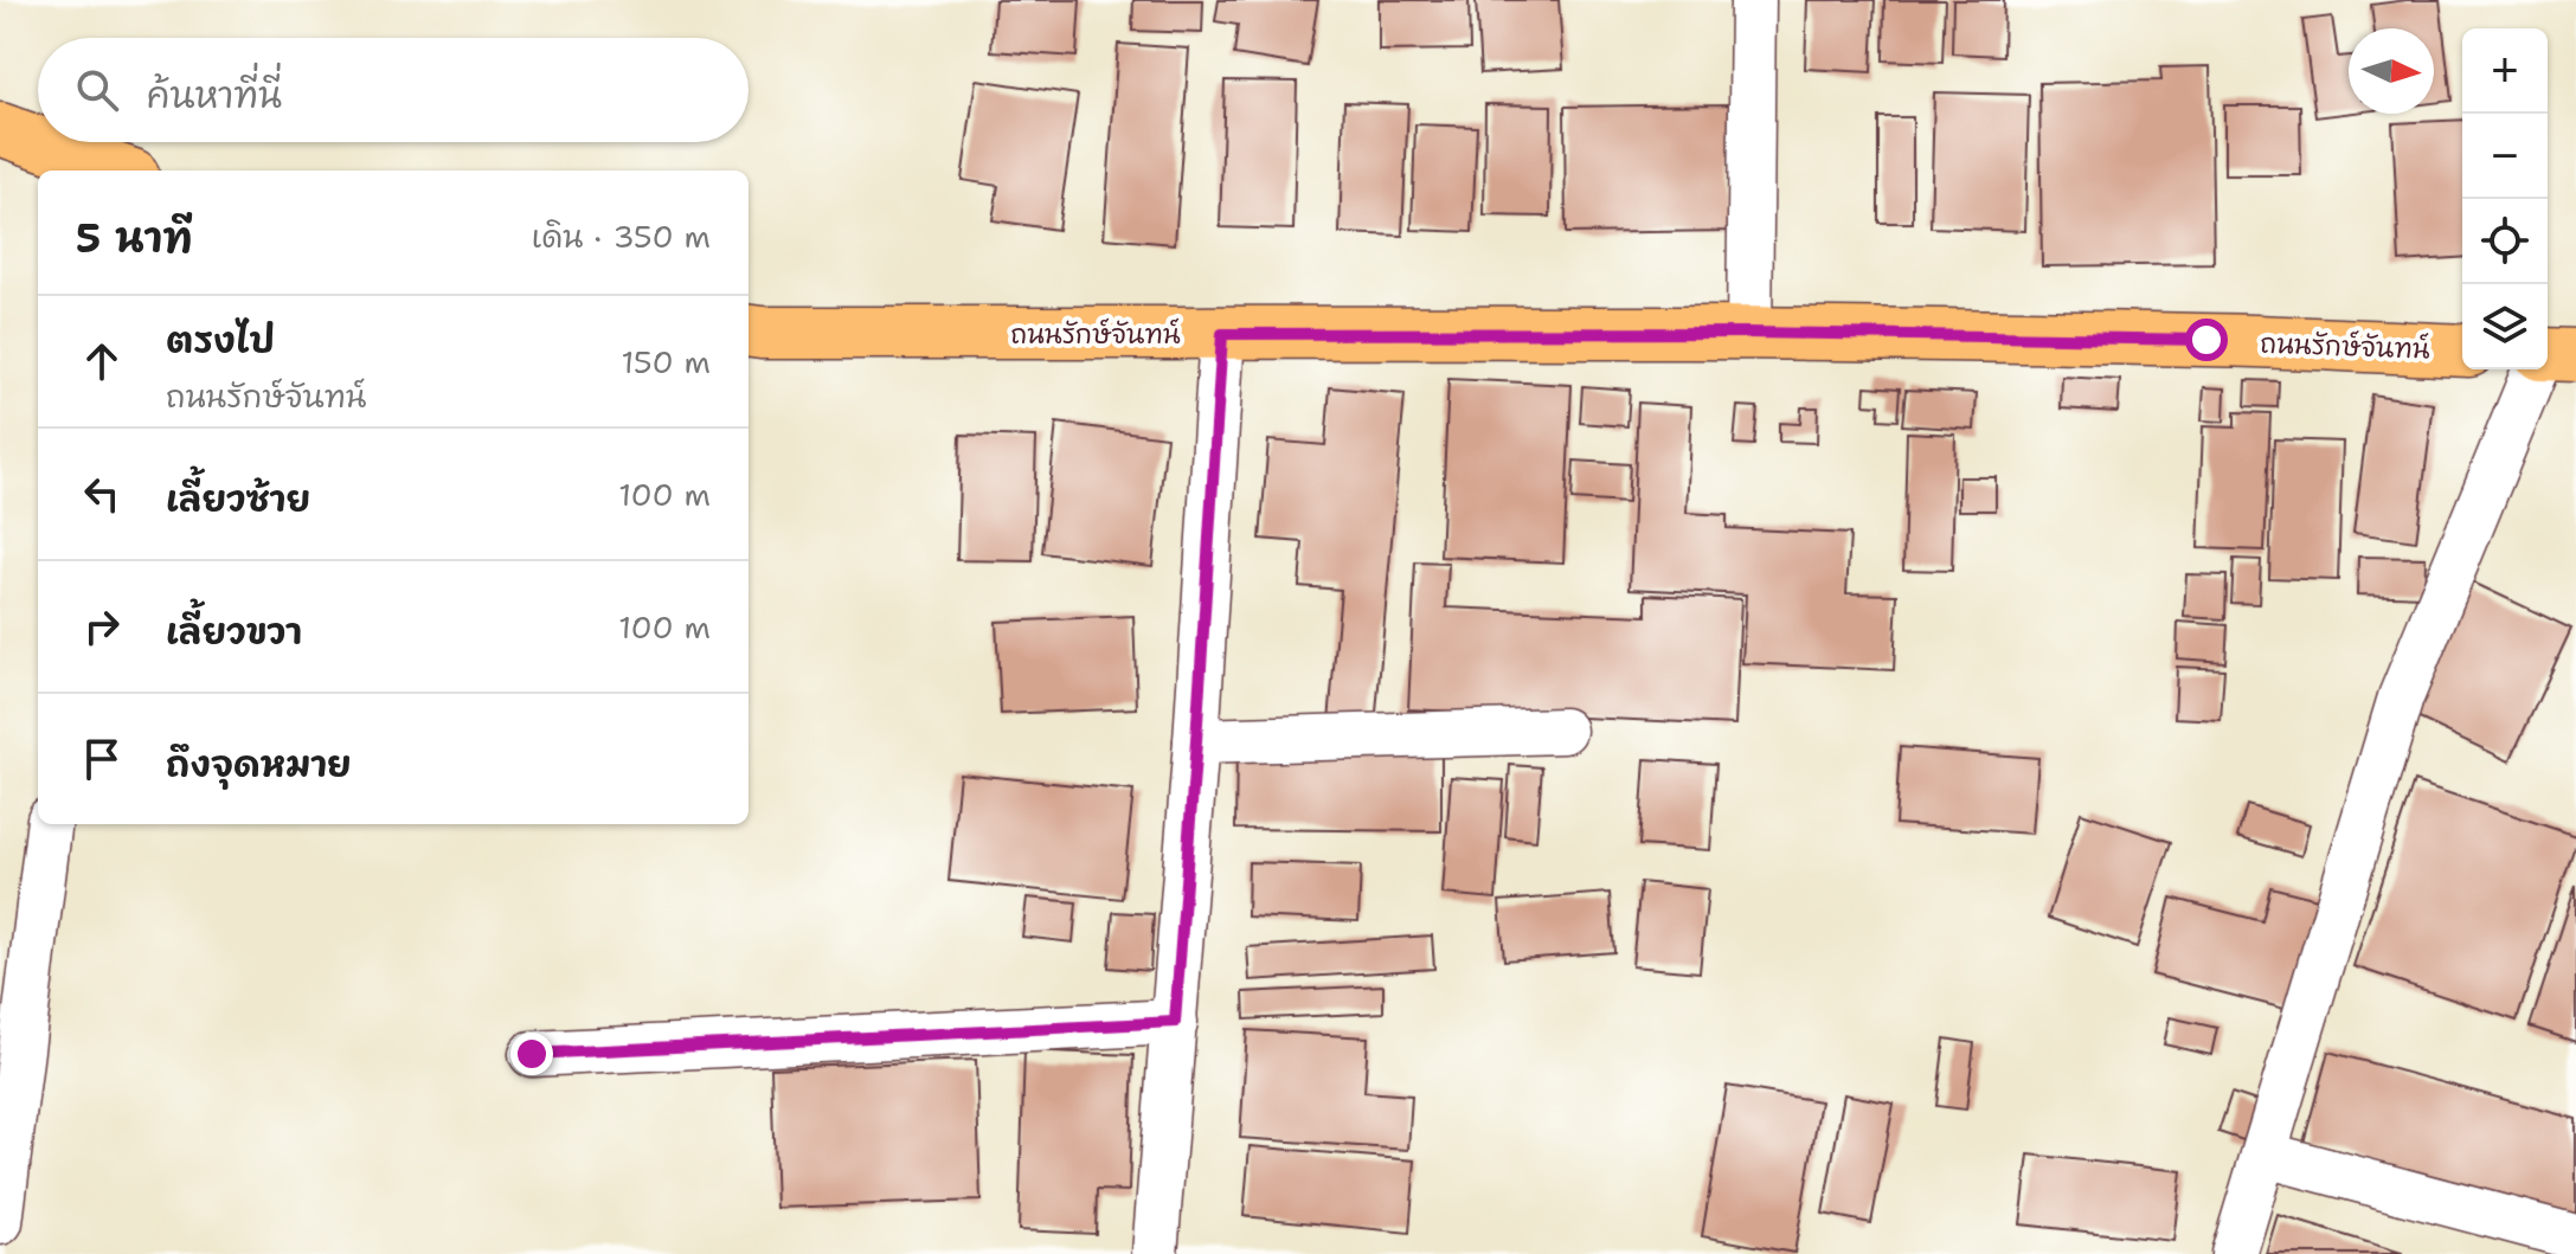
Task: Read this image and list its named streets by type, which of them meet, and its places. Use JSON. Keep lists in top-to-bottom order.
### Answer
{
  "streets": {
    "main road": ["ถนนรักษ์จันทน์"]
  },
  "north": "right",
  "page": {
    "map_buttons": ["+", "−"],
    "search": "ค้นหาที่นี่",
    "heading": ["5 นาที", "เดิน · 350 m"],
    "list": [
      ["ตรงไป", "ถนนรักษ์จันทน์", "150 m"],
      ["เลี้ยวซ้าย", "100 m"],
      ["เลี้ยวขวา", "100 m"],
      "ถึงจุดหมาย"
    ]
  }
}
